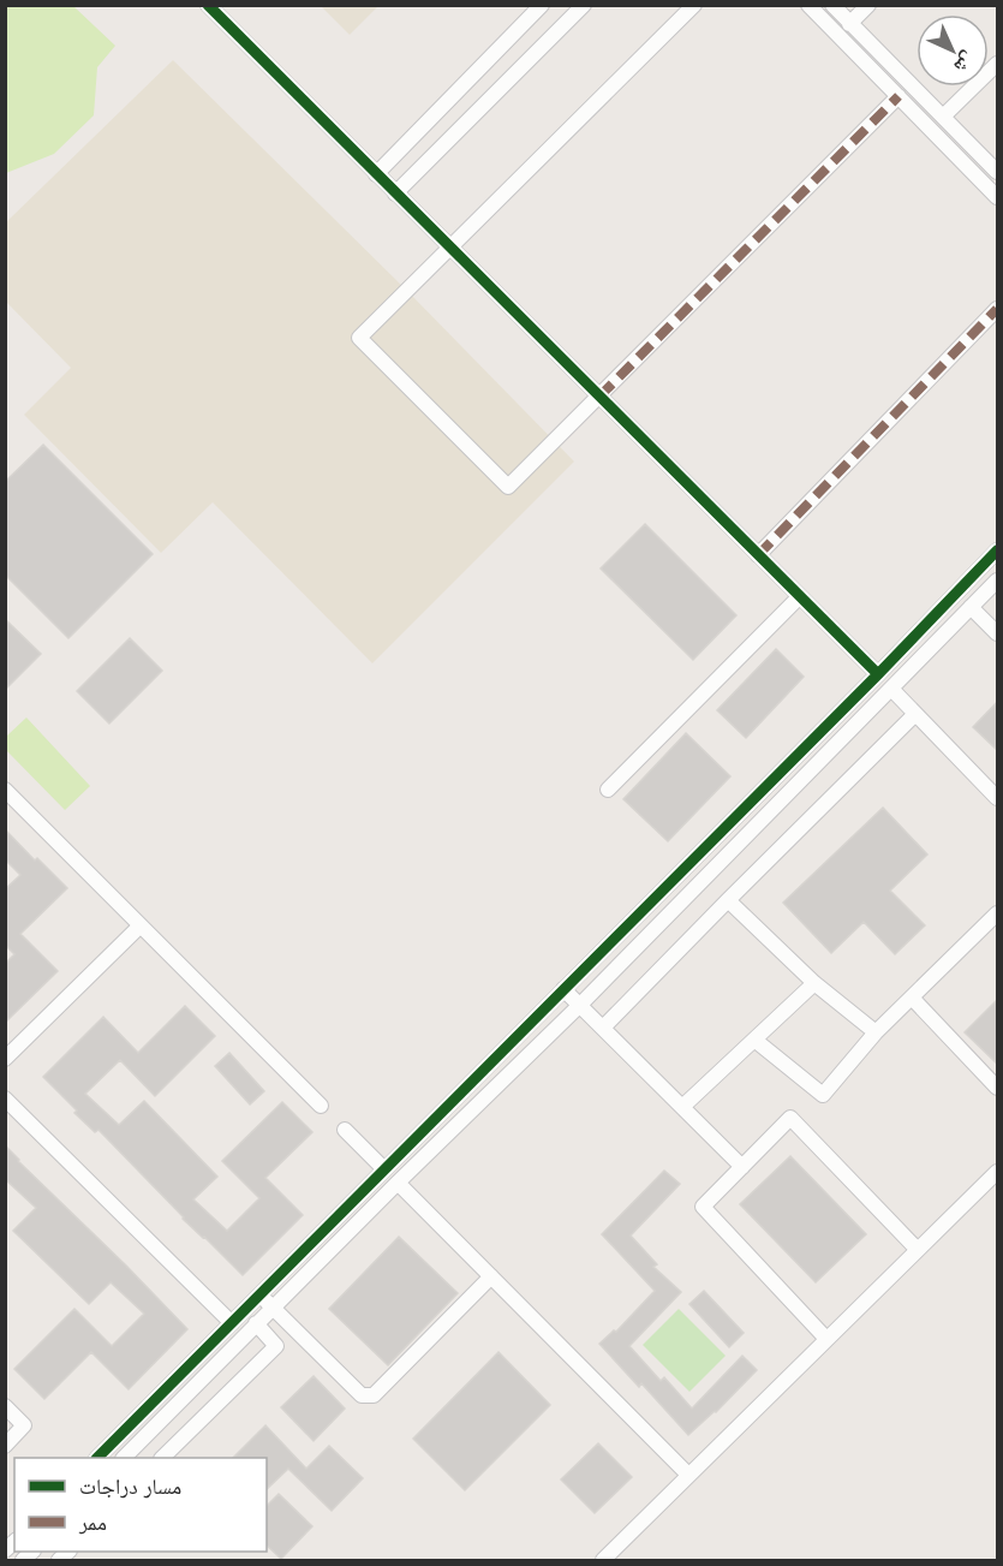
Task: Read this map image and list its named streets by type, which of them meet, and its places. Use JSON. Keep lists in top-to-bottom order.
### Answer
{
  "legend": ["مسار دراجات", "ممر"],
  "north": "bottom right"
}
